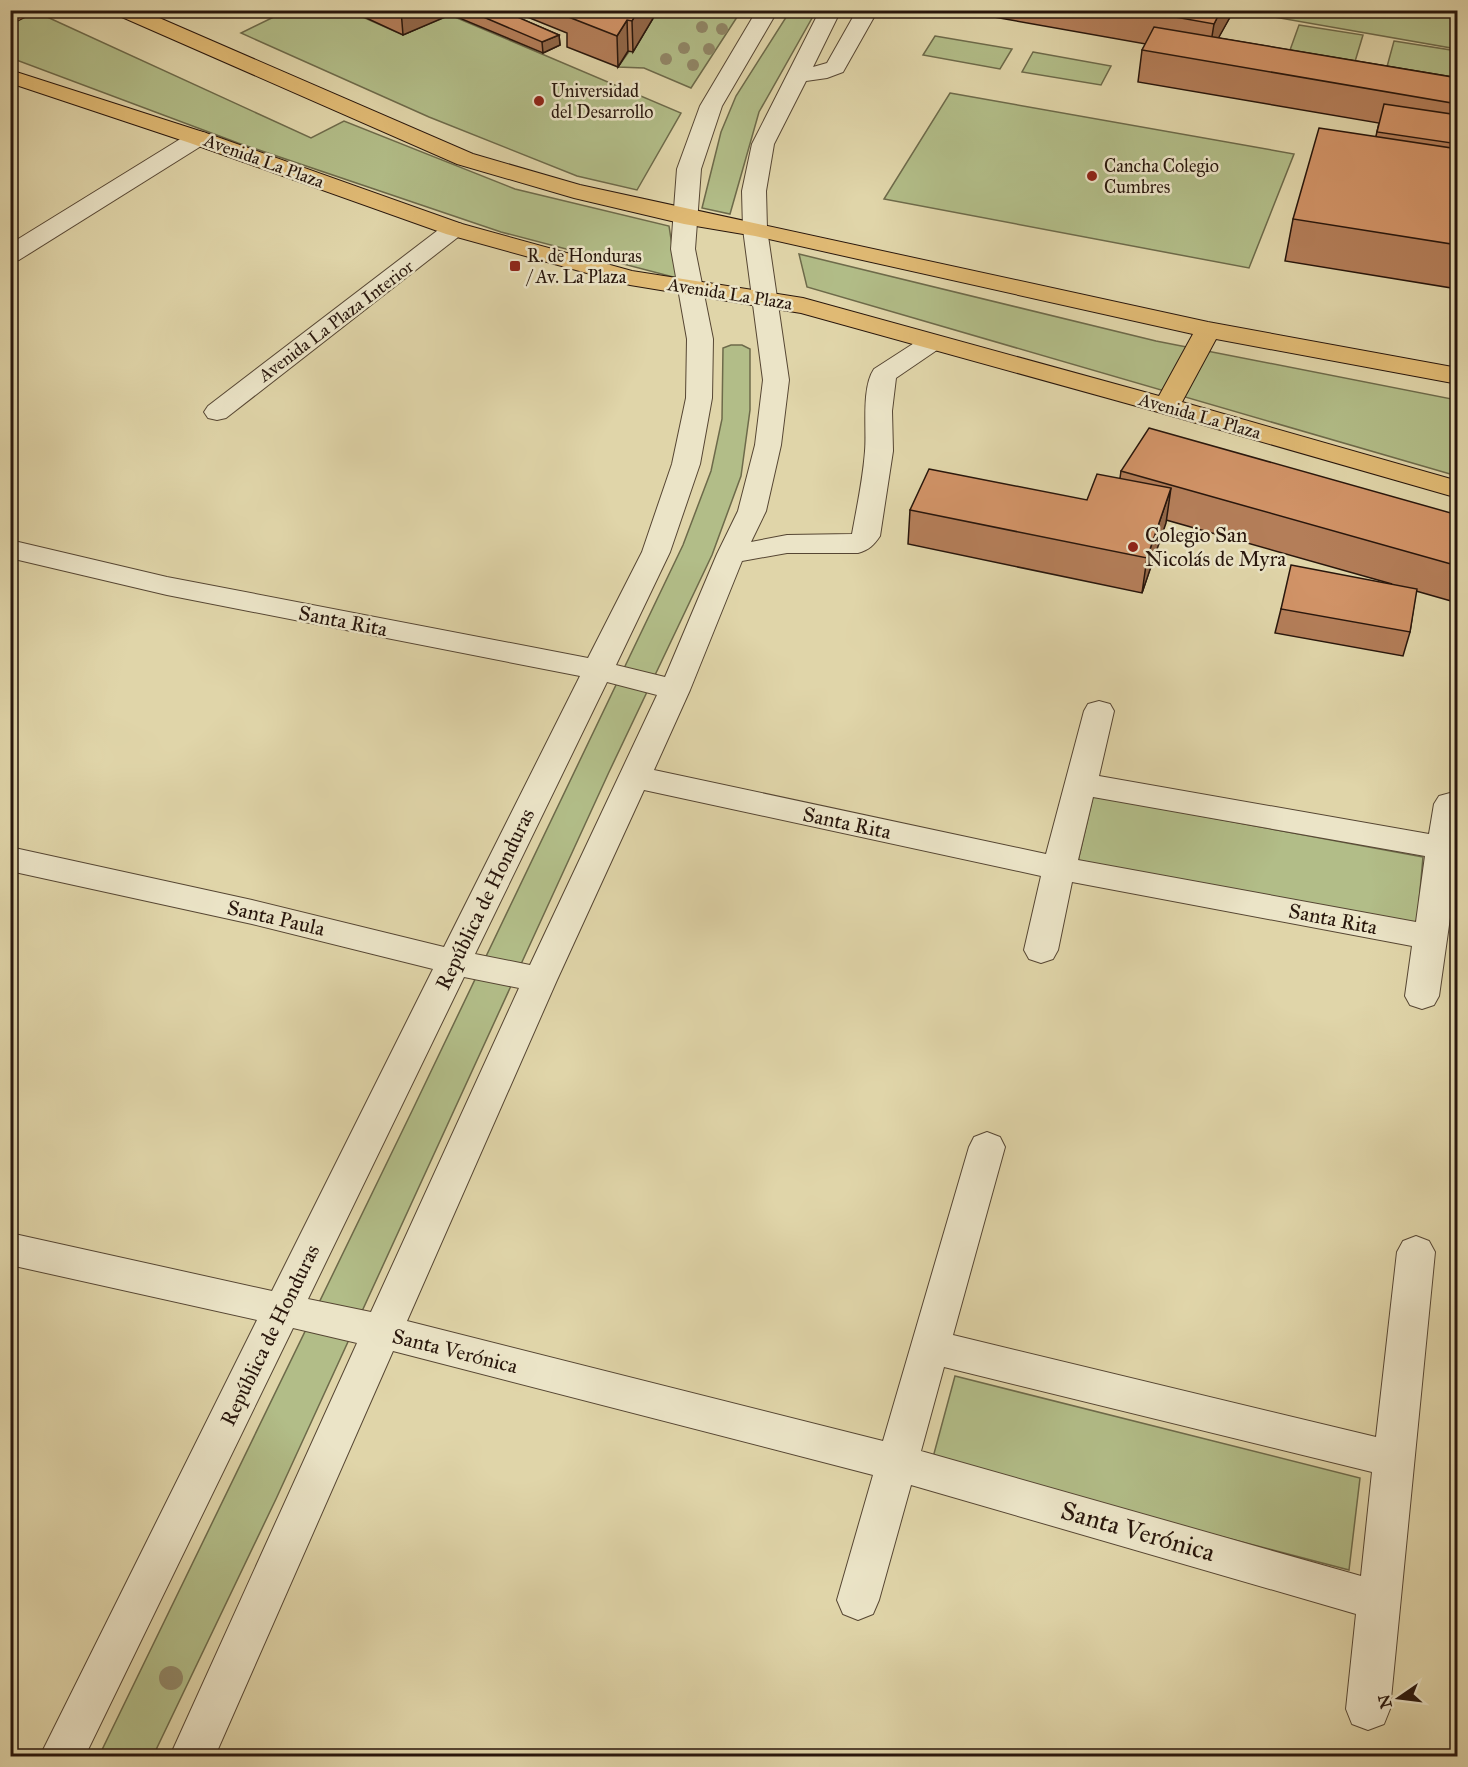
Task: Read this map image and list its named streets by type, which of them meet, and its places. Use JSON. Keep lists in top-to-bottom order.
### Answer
{
  "streets": {
    "main road": ["Avenida La Plaza"],
    "street": [
      "Avenida La Plaza Interior",
      "Santa Rita",
      "República de Honduras",
      "Santa Paula",
      "Santa Verónica"
    ]
  },
  "crossings": [
    ["Avenida La Plaza", "Avenida La Plaza Interior"],
    ["Avenida La Plaza", "República de Honduras"],
    ["Santa Rita", "República de Honduras"],
    ["República de Honduras", "Santa Paula"],
    ["República de Honduras", "Santa Verónica"]
  ],
  "places": {
    "other": ["Universidad del Desarrollo", "Cancha Colegio Cumbres", "Colegio San Nicolás de Myra"],
    "transit": ["R. de Honduras / Av. La Plaza"]
  },
  "north": "left"
}
